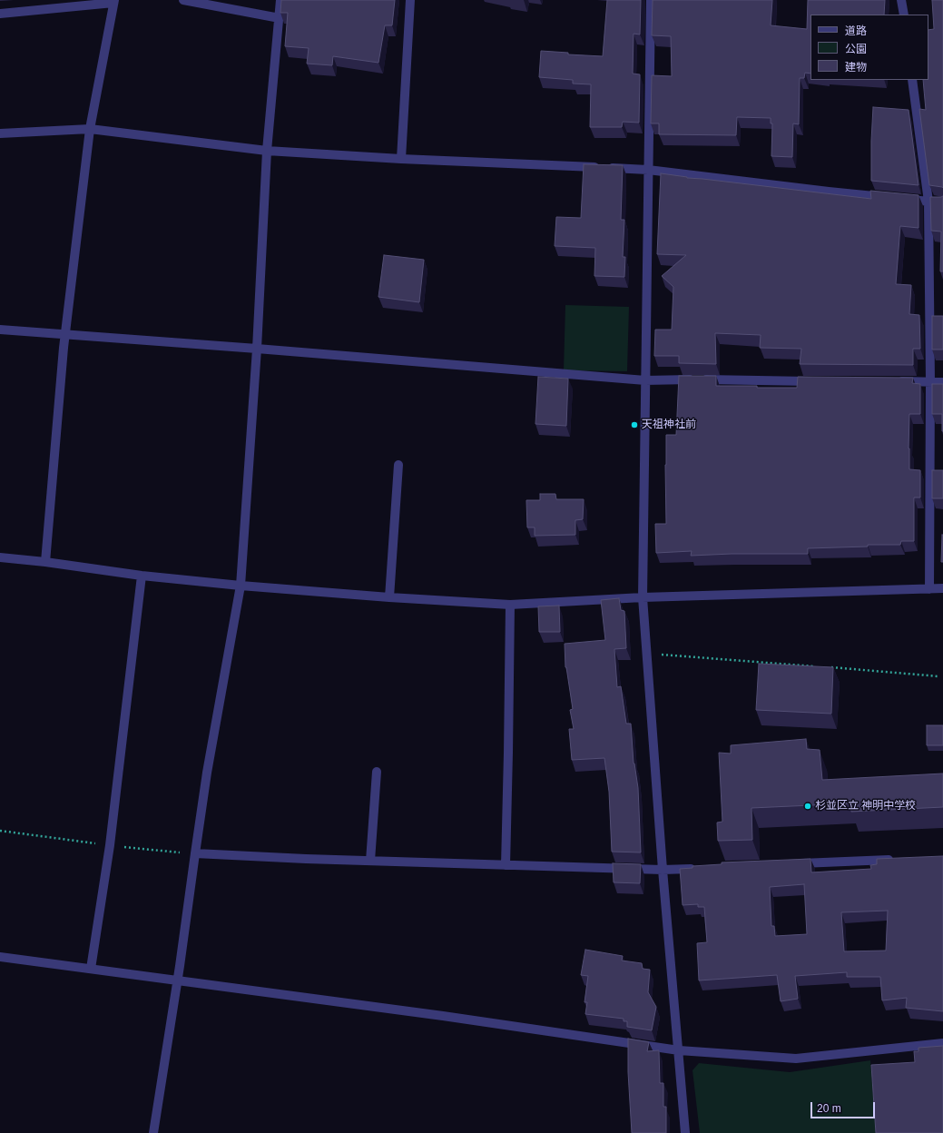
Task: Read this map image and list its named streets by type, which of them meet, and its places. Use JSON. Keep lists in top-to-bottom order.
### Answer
{
  "places": ["天祖神社前", "杉並区立 神明中学校"],
  "legend": ["道路", "公園", "建物"],
  "scale_bar": "20 m"
}
